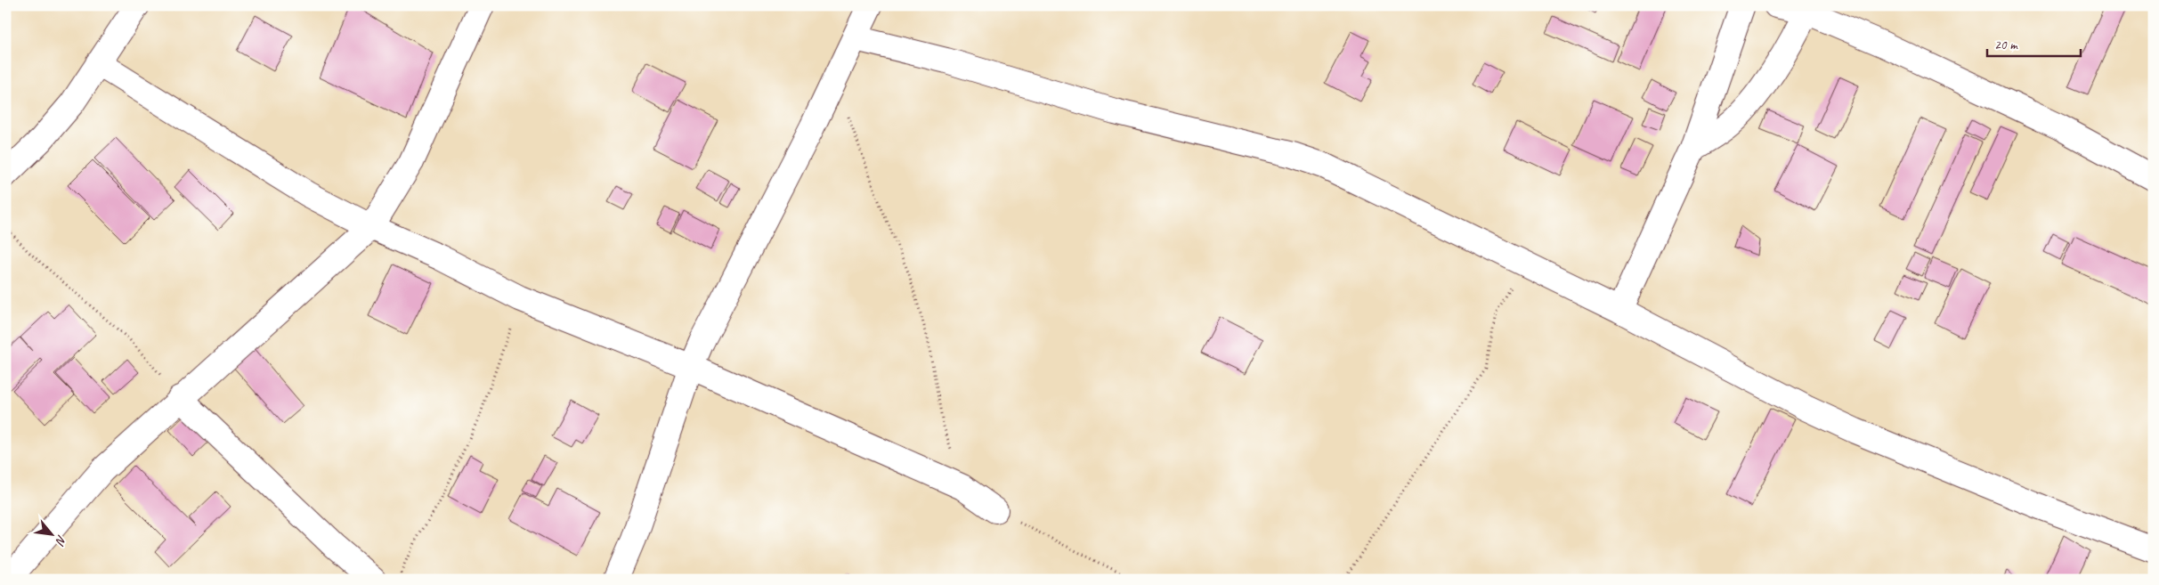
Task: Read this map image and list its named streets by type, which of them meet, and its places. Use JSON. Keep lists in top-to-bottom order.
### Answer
{
  "scale_bar": "20 m",
  "north": "bottom right"
}
